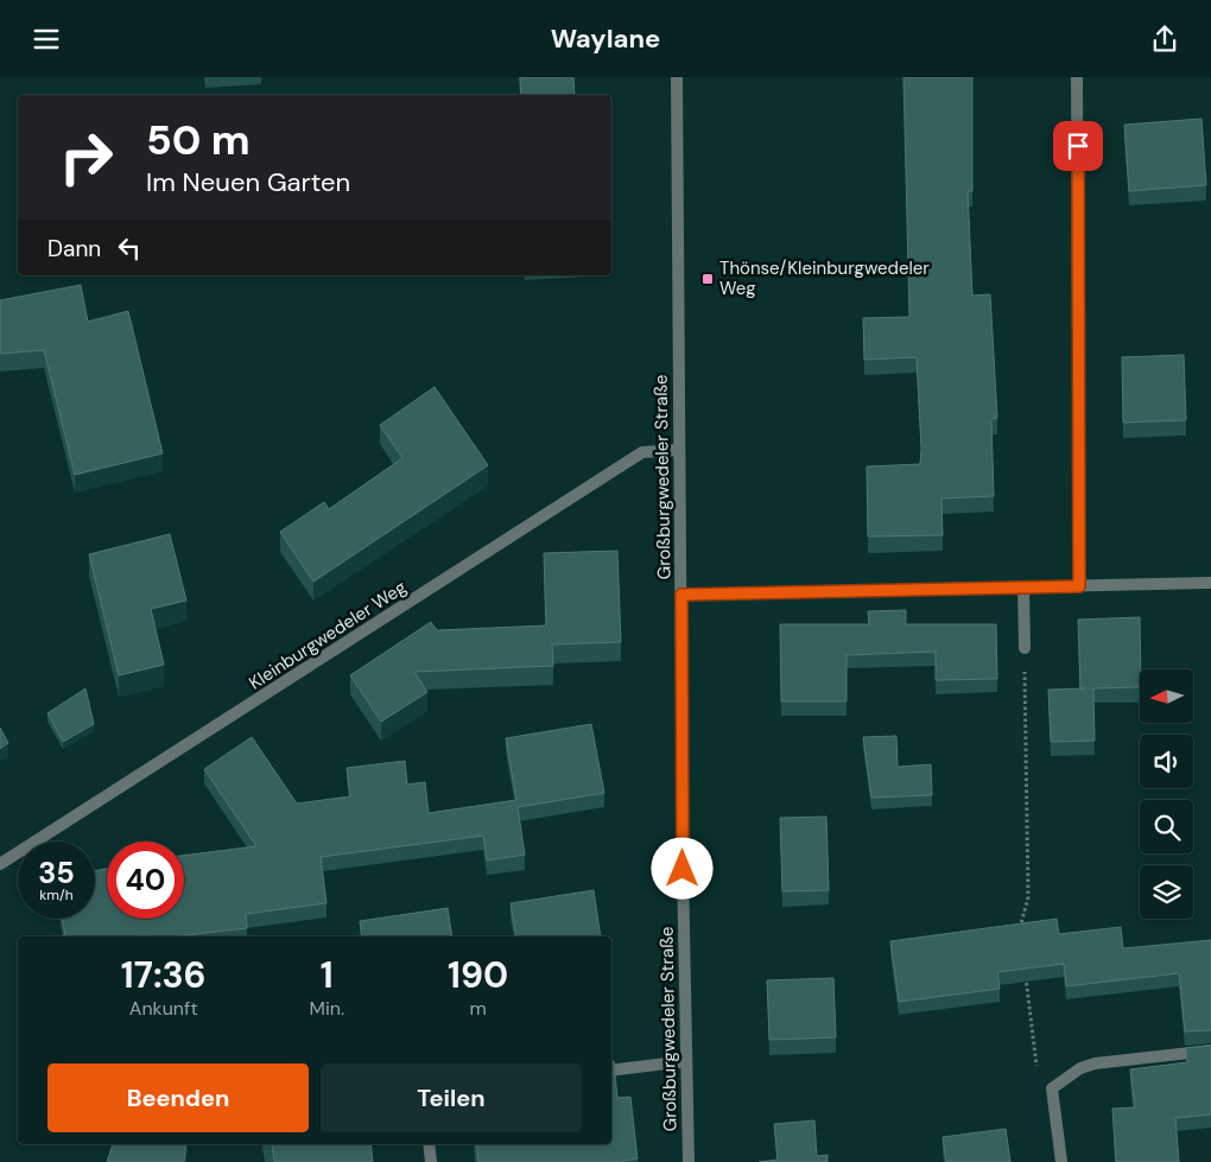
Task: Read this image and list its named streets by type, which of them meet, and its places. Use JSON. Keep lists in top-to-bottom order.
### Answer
{
  "streets": {
    "street": ["Großburgwedeler Straße", "Kleinburgwedeler Weg"]
  },
  "crossings": [
    ["Großburgwedeler Straße", "Kleinburgwedeler Weg"]
  ],
  "places": {
    "transit": ["Thönse/Kleinburgwedeler Weg"]
  },
  "north": "left",
  "page": {
    "header": "Waylane",
    "turn": ["50 m", "Im Neuen Garten"],
    "then": "Dann",
    "speed": "35 km/h",
    "limit": "40",
    "eta": [
      "17:36",
      "Ankunft",
      "1",
      "Min.",
      "190",
      "m"
    ],
    "buttons": ["Beenden", "Teilen"]
  }
}
